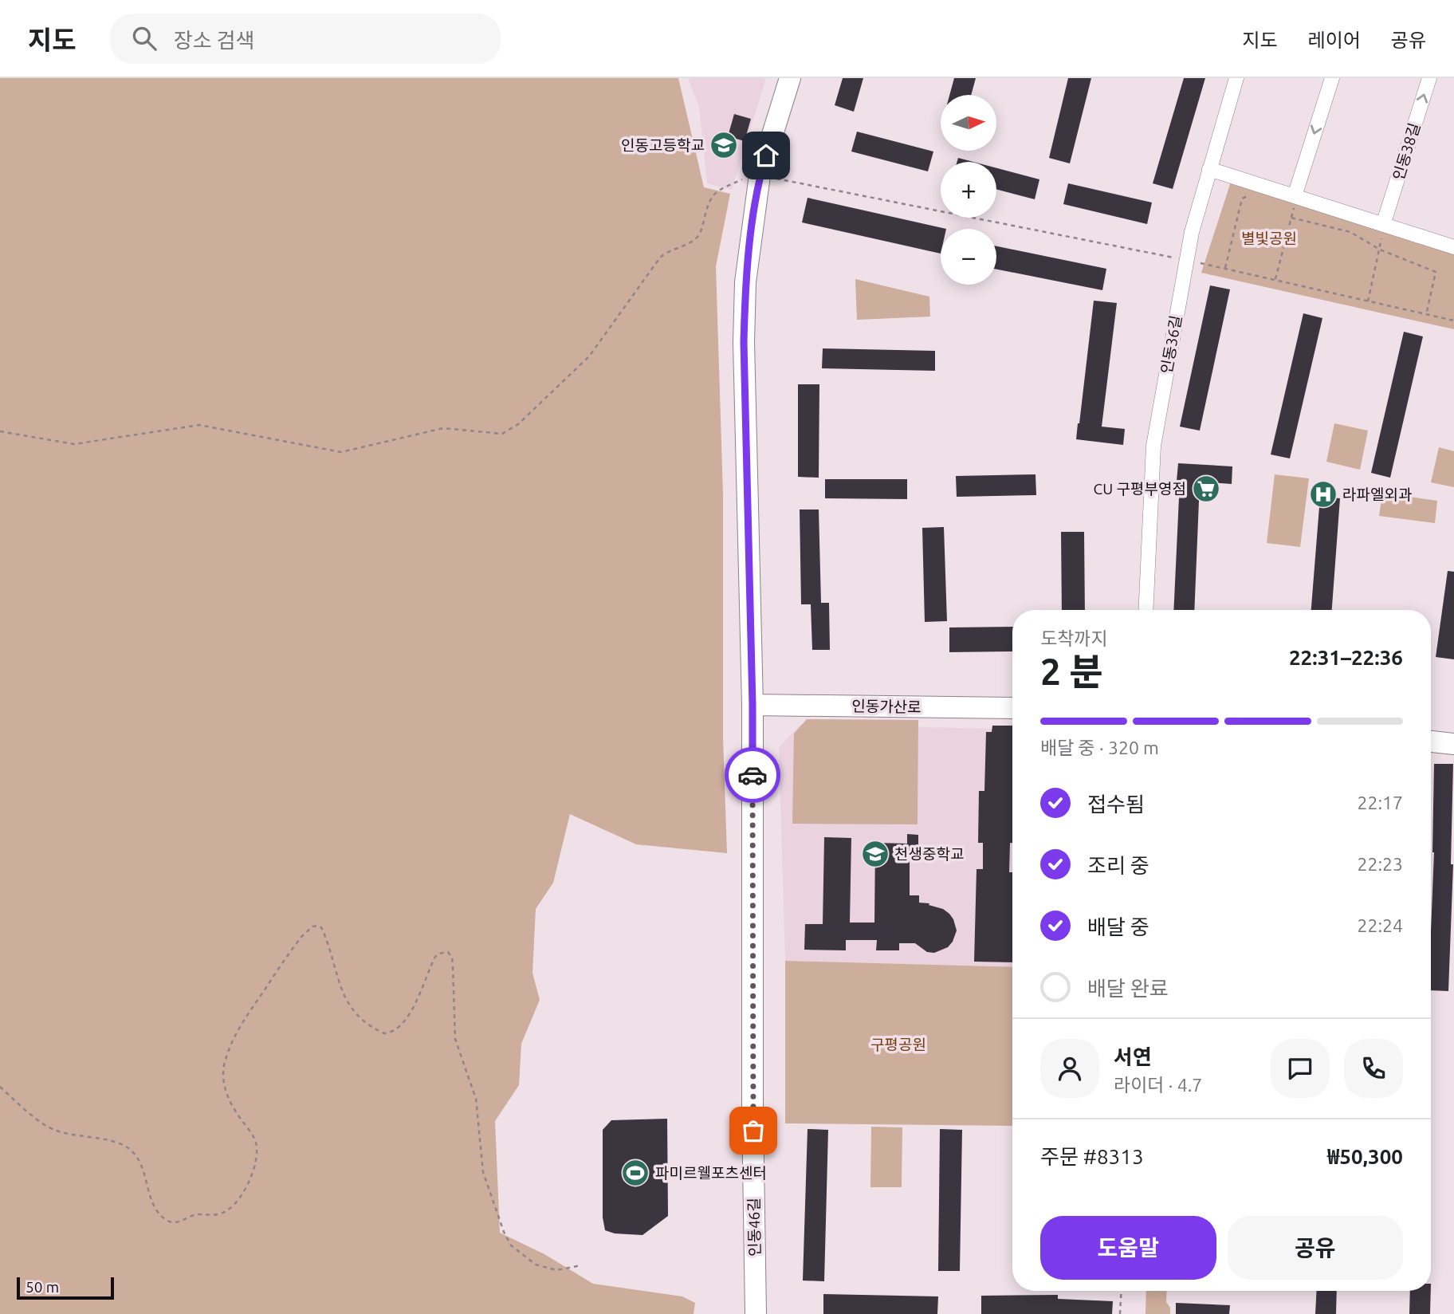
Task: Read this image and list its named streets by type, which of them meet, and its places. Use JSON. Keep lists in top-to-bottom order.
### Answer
{
  "streets": {
    "street": [
      "인동38길",
      "인동36길",
      "인동가산로",
      "인동46길"
    ]
  },
  "crossings": [
    ["인동가산로", "인동46길"]
  ],
  "parks": ["별빛공원", "구평공원"],
  "places": {
    "school or university": ["인동고등학교", "천생중학교"],
    "supermarket": ["CU 구평부영점"],
    "hospital": ["라파엘외과"],
    "sports": ["파미르웰포츠센터"]
  },
  "scale_bar": "50 m",
  "north": "right",
  "page": {
    "header": "지도",
    "search": "장소 검색",
    "nav": ["지도", "레이어", "공유"],
    "map_buttons": ["+", "−"],
    "heading": ["2 분", "도착까지", "22:31–22:36"],
    "panel": [
      "서연",
      "라이더 · 4.7",
      "주문 #8313",
      "₩50,300"
    ],
    "bar": "배달 중 · 320 m",
    "list": [
      ["접수됨", "22:17"],
      ["조리 중", "22:23"],
      ["배달 중", "22:24"],
      "배달 완료"
    ],
    "buttons": ["도움말", "공유"],
    "scale": "50 m"
  }
}
